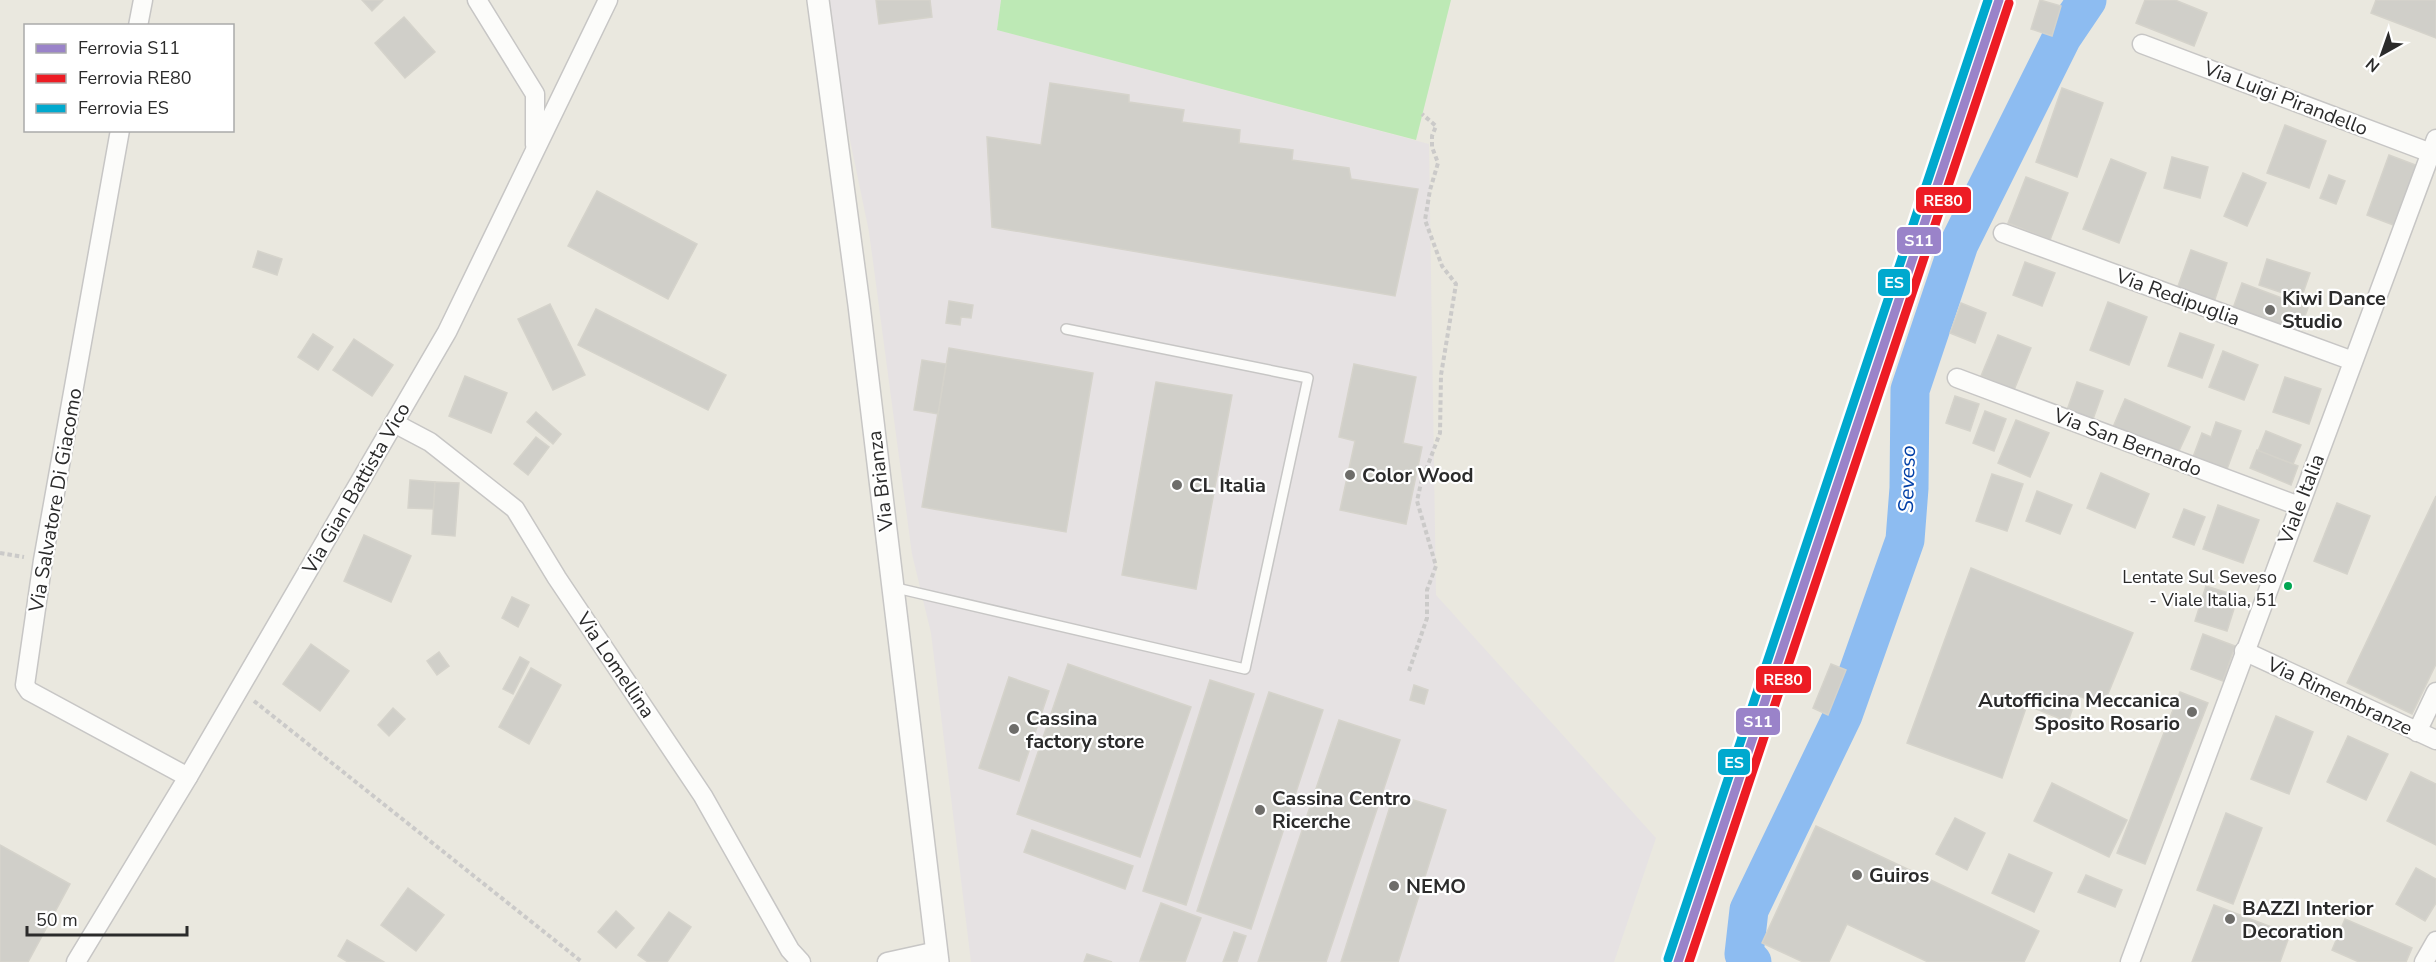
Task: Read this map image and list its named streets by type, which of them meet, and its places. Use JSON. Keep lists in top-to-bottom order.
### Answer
{
  "streets": {
    "street": [
      "Via Luigi Pirandello",
      "Via Redipuglia",
      "Via San Bernardo",
      "Via Brianza",
      "Via Gian Battista Vico",
      "Viale Italia",
      "Via Salvatore Di Giacomo",
      "Via Lomellina",
      "Via Rimembranze"
    ]
  },
  "crossings": [
    ["Via Luigi Pirandello", "Viale Italia"],
    ["Via Redipuglia", "Viale Italia"],
    ["Via San Bernardo", "Viale Italia"],
    ["Via Gian Battista Vico", "Via Salvatore Di Giacomo"],
    ["Via Gian Battista Vico", "Via Lomellina"],
    ["Viale Italia", "Via Rimembranze"]
  ],
  "water": ["Seveso"],
  "places": [
    "Kiwi Dance Studio",
    "Color Wood",
    "CL Italia",
    "Lentate Sul Seveso - Viale Italia, 51",
    "Autofficina Meccanica Sposito Rosario",
    "Cassina factory store",
    "Cassina Centro Ricerche",
    "Guiros",
    "NEMO",
    "BAZZI Interior Decoration"
  ],
  "lines": ["rail line S11", "rail line ES", "rail line RE80"],
  "legend": ["Ferrovia S11", "Ferrovia RE80", "Ferrovia ES"],
  "scale_bar": "50 m",
  "north": "bottom left"
}
